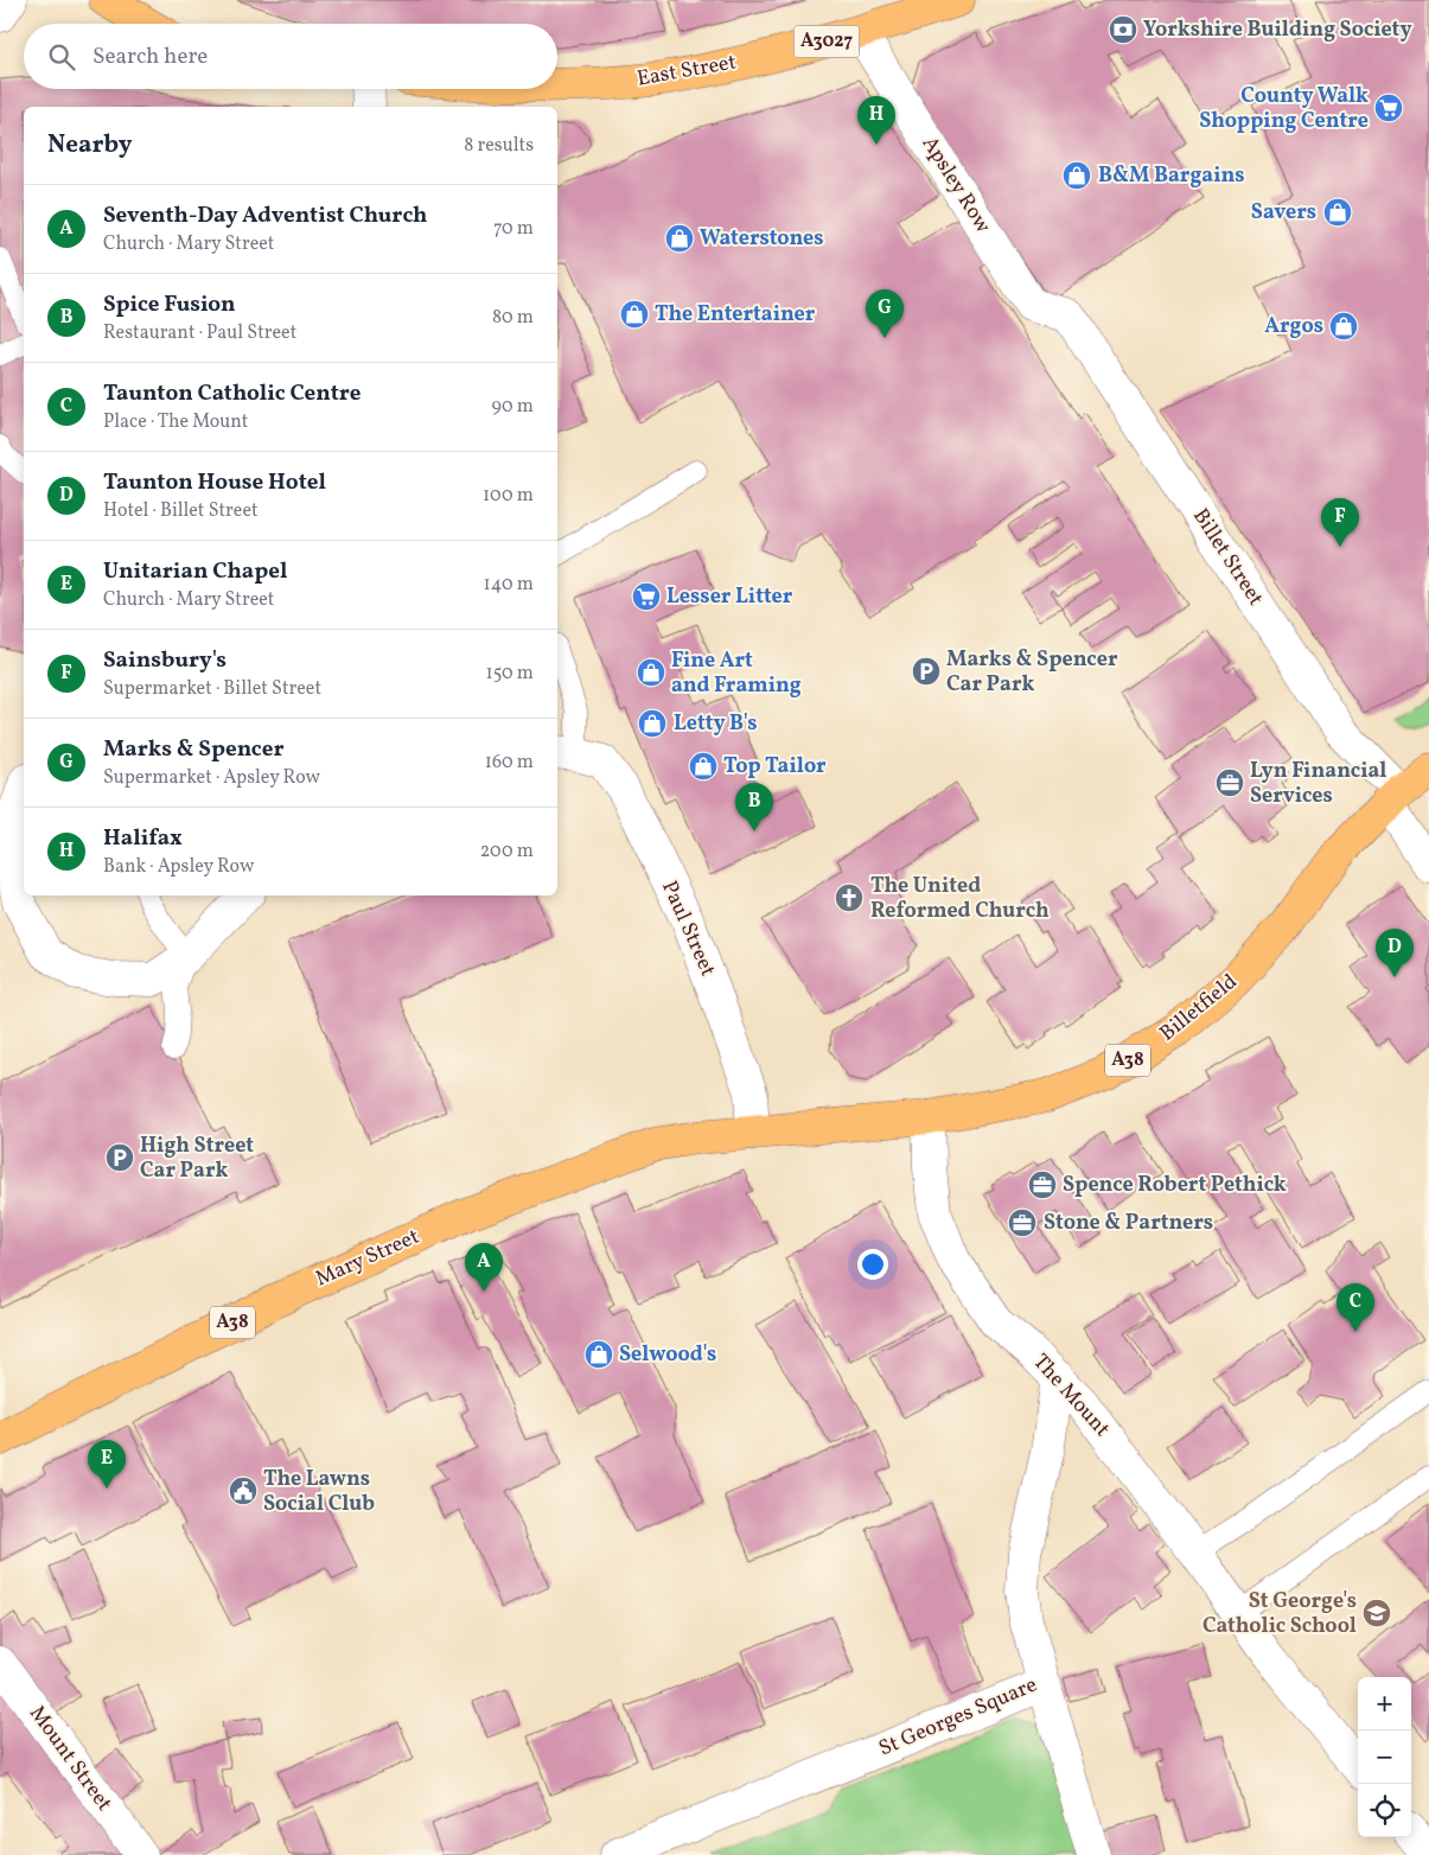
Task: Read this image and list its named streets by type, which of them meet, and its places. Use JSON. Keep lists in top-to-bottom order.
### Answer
{
  "streets": {
    "main road": [
      "A3027",
      "East Street",
      "Billetfield",
      "A38",
      "Mary Street"
    ],
    "street": [
      "Apsley Row",
      "Billet Street",
      "Paul Street",
      "The Mount",
      "St Georges Square",
      "Mount Street"
    ]
  },
  "crossings": [
    ["East Street", "Apsley Row"],
    ["Apsley Row", "Billet Street"],
    ["Billet Street", "Billetfield"],
    ["Billet Street", "A38"],
    ["Paul Street", "Billetfield"],
    ["Paul Street", "Mary Street"],
    ["Billetfield", "A38"],
    ["Billetfield", "Mary Street"],
    ["Billetfield", "The Mount"],
    ["The Mount", "St Georges Square"]
  ],
  "places": {
    "bank": ["Yorkshire Building Society"],
    "supermarket": ["County Walk Shopping Centre", "Lesser Litter"],
    "shop": [
      "B&M Bargains",
      "Savers",
      "Waterstones",
      "The Entertainer",
      "Argos",
      "Fine Art and Framing",
      "Letty B's",
      "Top Tailor",
      "Selwood's"
    ],
    "parking": ["Marks & Spencer Car Park", "High Street Car Park"],
    "office": ["Lyn Financial Services", "Spence Robert Pethick", "Stone & Partners"],
    "church": ["The United Reformed Church"],
    "public building": ["The Lawns Social Club"],
    "school or university": ["St George's Catholic School"]
  },
  "page": {
    "search": "Search here",
    "pins": [
      "H",
      "G",
      "F",
      "B",
      "D",
      "A",
      "C",
      "E"
    ],
    "heading": ["Nearby", "8 results"],
    "list": [
      {
        "mark": "A",
        "name": "Seventh-Day Adventist Church",
        "note": "Church · Mary Street",
        "value": "70 m"
      },
      {
        "mark": "B",
        "name": "Spice Fusion",
        "note": "Restaurant · Paul Street",
        "value": "80 m"
      },
      {
        "mark": "C",
        "name": "Taunton Catholic Centre",
        "note": "Place · The Mount",
        "value": "90 m"
      },
      {
        "mark": "D",
        "name": "Taunton House Hotel",
        "note": "Hotel · Billet Street",
        "value": "100 m"
      },
      {
        "mark": "E",
        "name": "Unitarian Chapel",
        "note": "Church · Mary Street",
        "value": "140 m"
      },
      {
        "mark": "F",
        "name": "Sainsbury's",
        "note": "Supermarket · Billet Street",
        "value": "150 m"
      },
      {
        "mark": "G",
        "name": "Marks & Spencer",
        "note": "Supermarket · Apsley Row",
        "value": "160 m"
      },
      {
        "mark": "H",
        "name": "Halifax",
        "note": "Bank · Apsley Row",
        "value": "200 m"
      }
    ],
    "map_buttons": ["+", "−"]
  }
}
